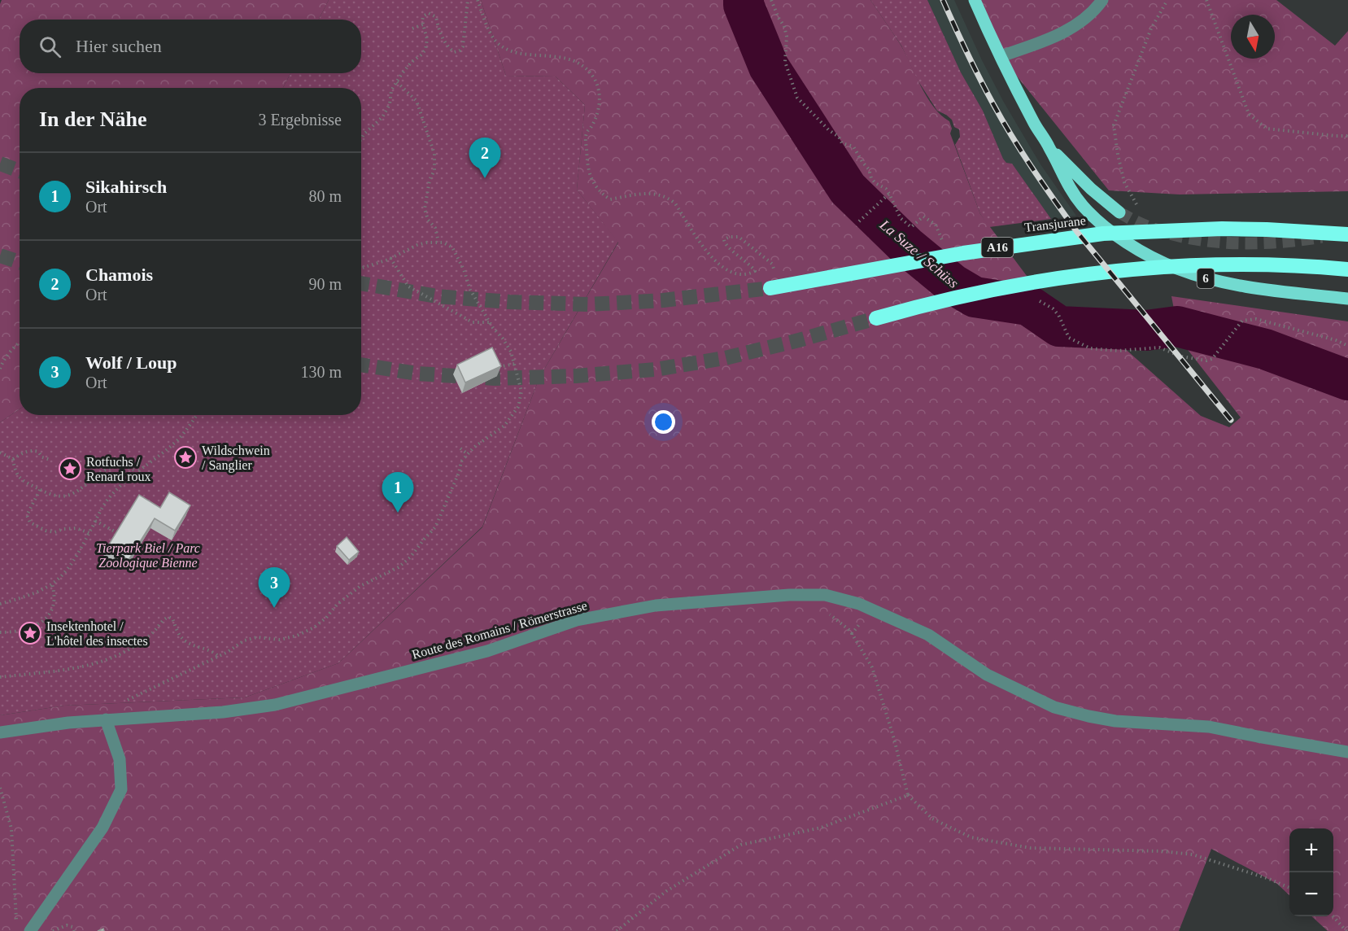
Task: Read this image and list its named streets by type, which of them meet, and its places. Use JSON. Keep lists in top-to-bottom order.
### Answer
{
  "streets": {
    "highway": ["Transjurane", "A16"],
    "main road": ["6"],
    "street": ["Route des Romains / Römerstrasse"]
  },
  "water": ["La Suze / Schüss"],
  "parks": ["Tierpark Biel / Parc Zoologique Bienne"],
  "places": {
    "place": ["Wildschwein / Sanglier", "Rotfuchs / Renard roux", "Insektenhotel / L'hôtel des insectes"]
  },
  "north": "bottom",
  "page": {
    "search": "Hier suchen",
    "heading": ["In der Nähe", "3 Ergebnisse"],
    "pins": ["2", "1", "3"],
    "list": [
      {
        "mark": "1",
        "name": "Sikahirsch",
        "note": "Ort",
        "value": "80 m"
      },
      {
        "mark": "2",
        "name": "Chamois",
        "note": "Ort",
        "value": "90 m"
      },
      {
        "mark": "3",
        "name": "Wolf / Loup",
        "note": "Ort",
        "value": "130 m"
      }
    ],
    "map_buttons": ["+", "−"]
  }
}
